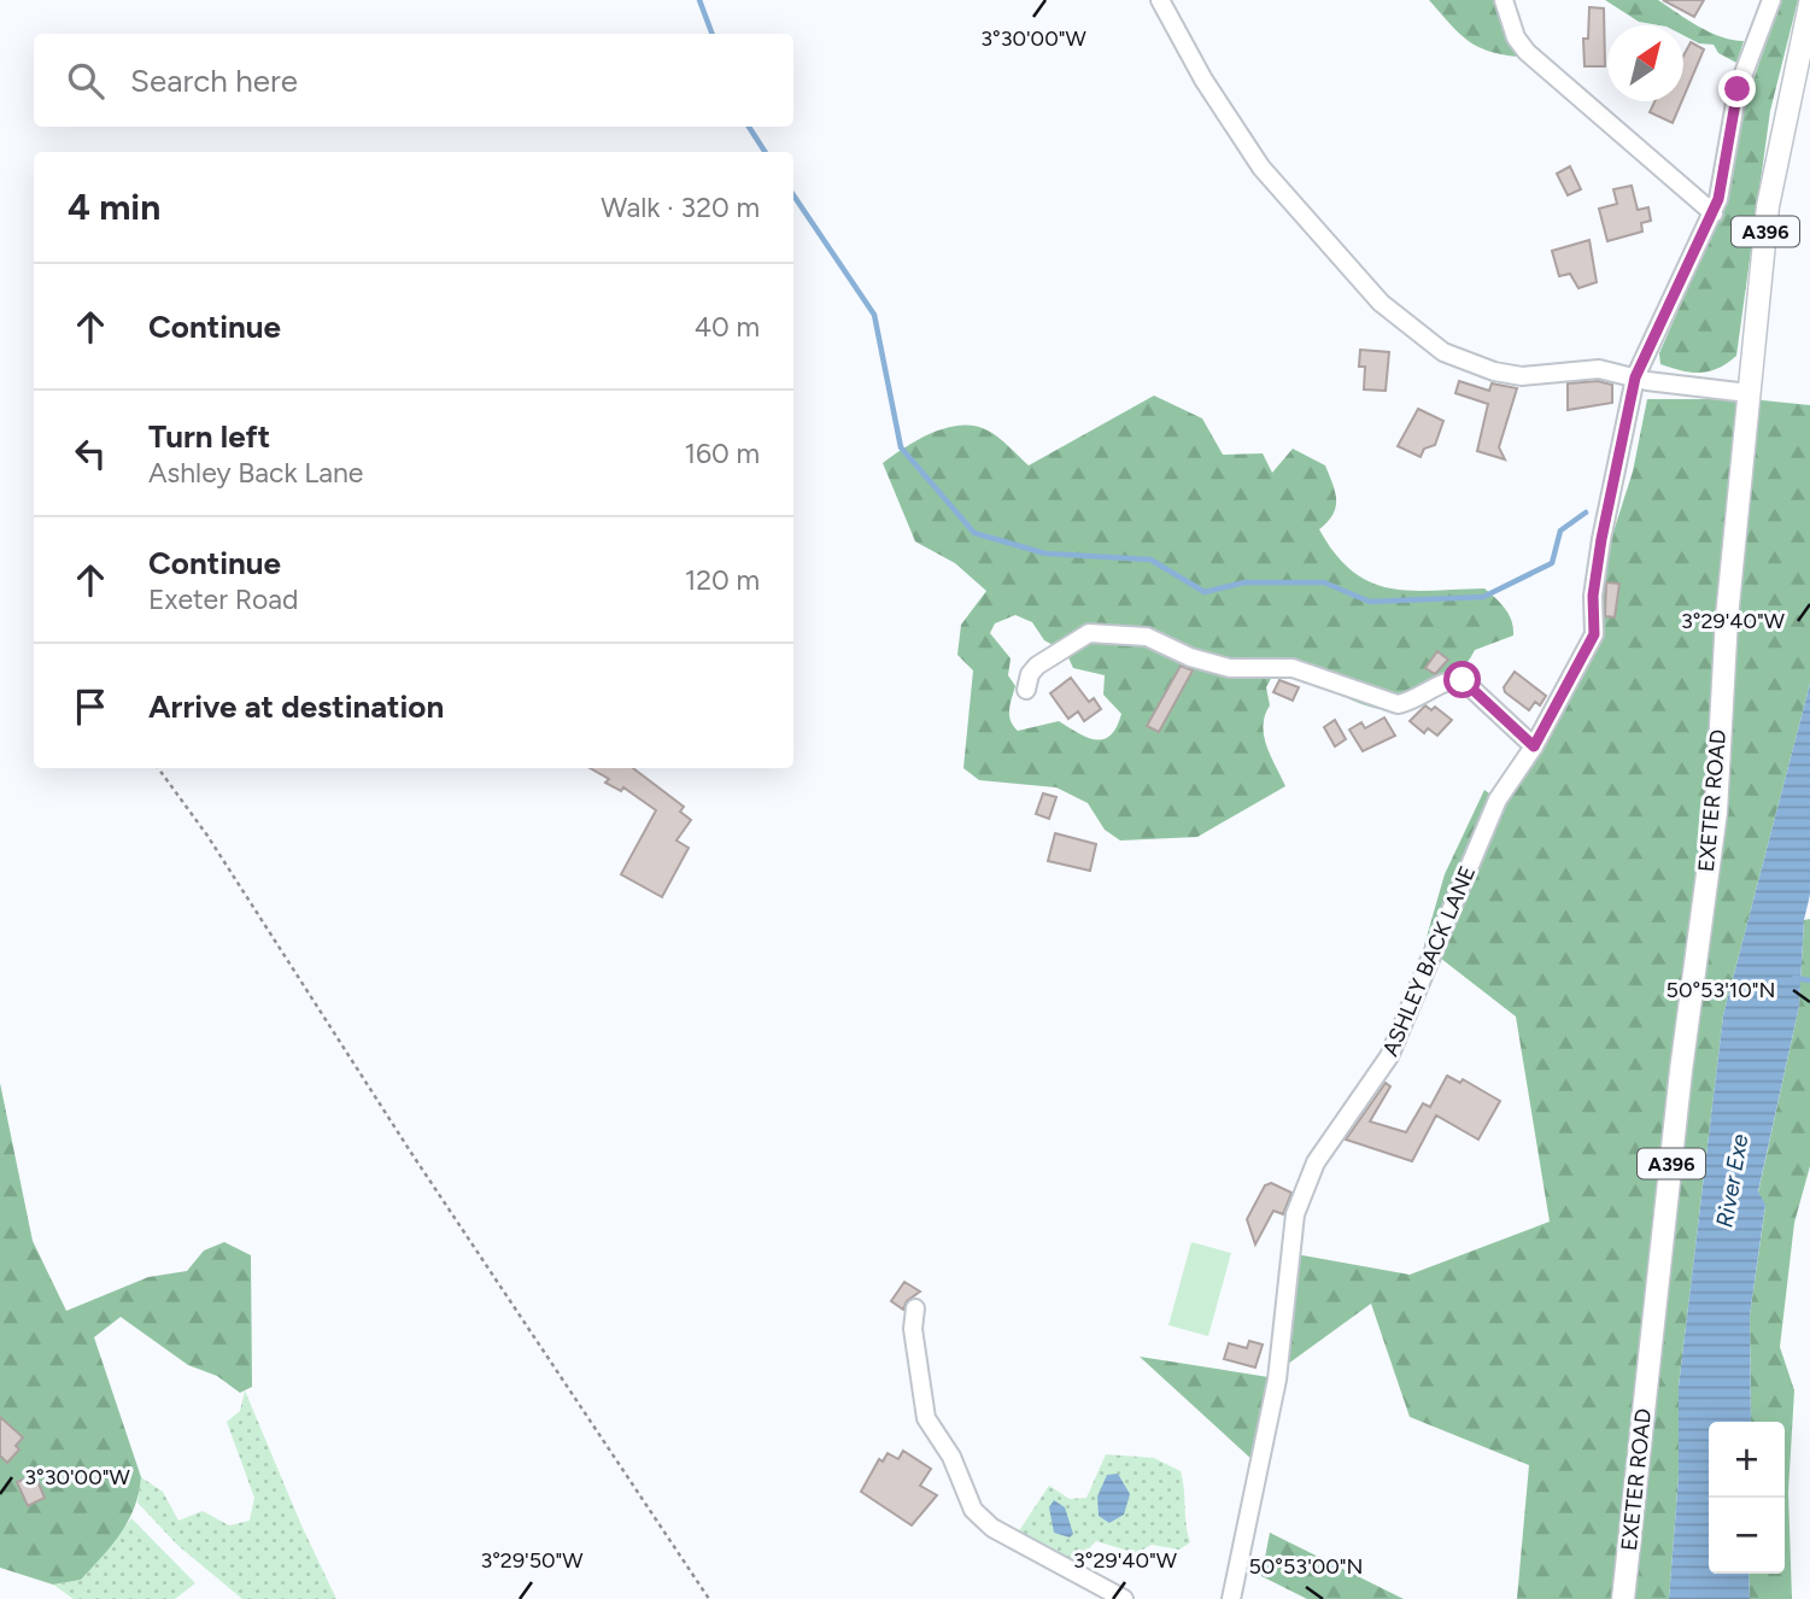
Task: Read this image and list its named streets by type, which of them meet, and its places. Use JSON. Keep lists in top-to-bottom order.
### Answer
{
  "streets": {
    "main road": ["A396", "EXETER ROAD"],
    "street": ["ASHLEY BACK LANE"]
  },
  "water": ["River Exe"],
  "north": "top right",
  "page": {
    "search": "Search here",
    "heading": ["4 min", "Walk · 320 m"],
    "list": [
      ["Continue", "40 m"],
      ["Turn left", "Ashley Back Lane", "160 m"],
      ["Continue", "Exeter Road", "120 m"],
      "Arrive at destination"
    ],
    "map_buttons": ["+", "−"]
  },
  "coordinates": [
    "3°30'00\"W",
    "3°29'40\"W",
    "50°53'10\"N",
    "3°29'50\"W",
    "50°53'00\"N"
  ]
}
